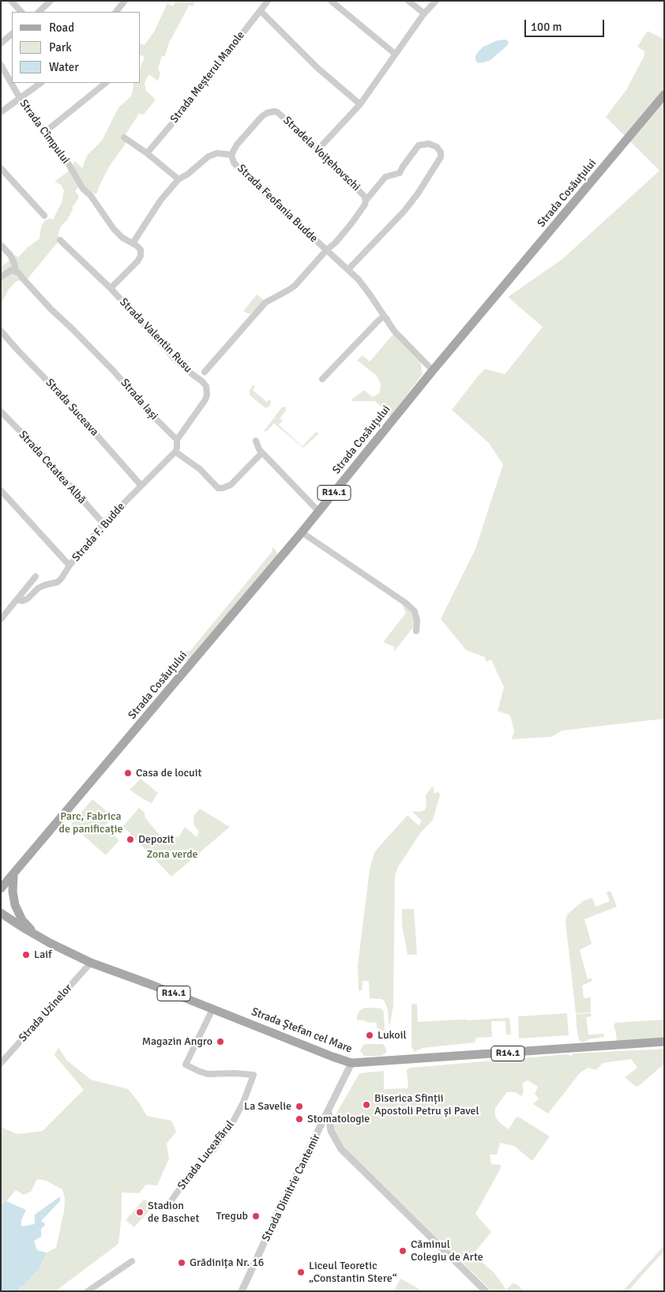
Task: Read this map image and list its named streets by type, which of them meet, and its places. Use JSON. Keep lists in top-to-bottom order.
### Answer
{
  "streets": {
    "main road": ["Strada Cosăuțului", "R14.1", "Strada Ștefan cel Mare"],
    "street": [
      "Strada Meșterul Manole",
      "Strada Cîmpului",
      "Stradela Voițehovschi",
      "Strada Feofania Budde",
      "Strada Valentin Rusu",
      "Strada Iași",
      "Strada Suceava",
      "Strada Cetatea Albă",
      "Strada F. Budde",
      "Strada Uzinelor",
      "Strada Luceafărul",
      "Strada Dimitrie Cantemir"
    ]
  },
  "crossings": [
    ["Stradela Voițehovschi", "Strada Feofania Budde"],
    ["Strada Cosăuțului", "Strada Feofania Budde"],
    ["Strada Cosăuțului", "R14.1"],
    ["Strada Valentin Rusu", "Strada Iași"],
    ["Strada Suceava", "Strada F. Budde"],
    ["Strada Cetatea Albă", "Strada F. Budde"],
    ["R14.1", "Strada Ștefan cel Mare"],
    ["Strada Uzinelor", "Strada Ștefan cel Mare"],
    ["Strada Ștefan cel Mare", "Strada Luceafărul"],
    ["Strada Ștefan cel Mare", "Strada Dimitrie Cantemir"]
  ],
  "parks": ["Parc, Fabrica de panificație", "Zona verde"],
  "places": [
    "Casa de locuit",
    "Depozit",
    "Laif",
    "Lukoil",
    "Magazin Angro",
    "Biserica Sfinții Apostoli Petru și Pavel",
    "La Savelie",
    "Stomatologie",
    "Stadion de Baschet",
    "Tregub",
    "Căminul Colegiu de Arte",
    "Grădinița Nr. 16",
    "Liceul Teoretic „Constantin Stere“"
  ],
  "legend": ["Road", "Park", "Water"],
  "scale_bar": "100 m"
}
